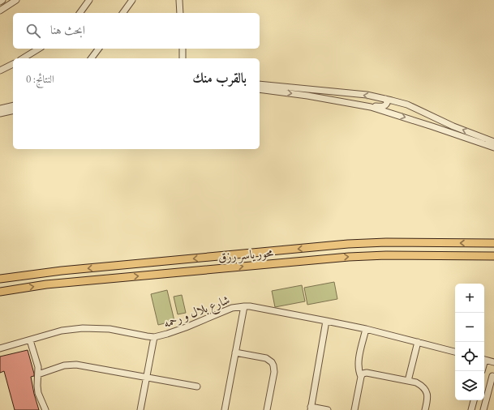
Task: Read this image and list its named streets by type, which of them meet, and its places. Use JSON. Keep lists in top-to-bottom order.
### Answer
{
  "streets": {
    "main road": ["محور ياسر رزق"],
    "street": ["شارع بلال و رحمه"]
  },
  "page": {
    "search": "ابحث هنا",
    "heading": ["بالقرب منك", "النتائج: 0"],
    "map_buttons": ["+", "−"]
  }
}
